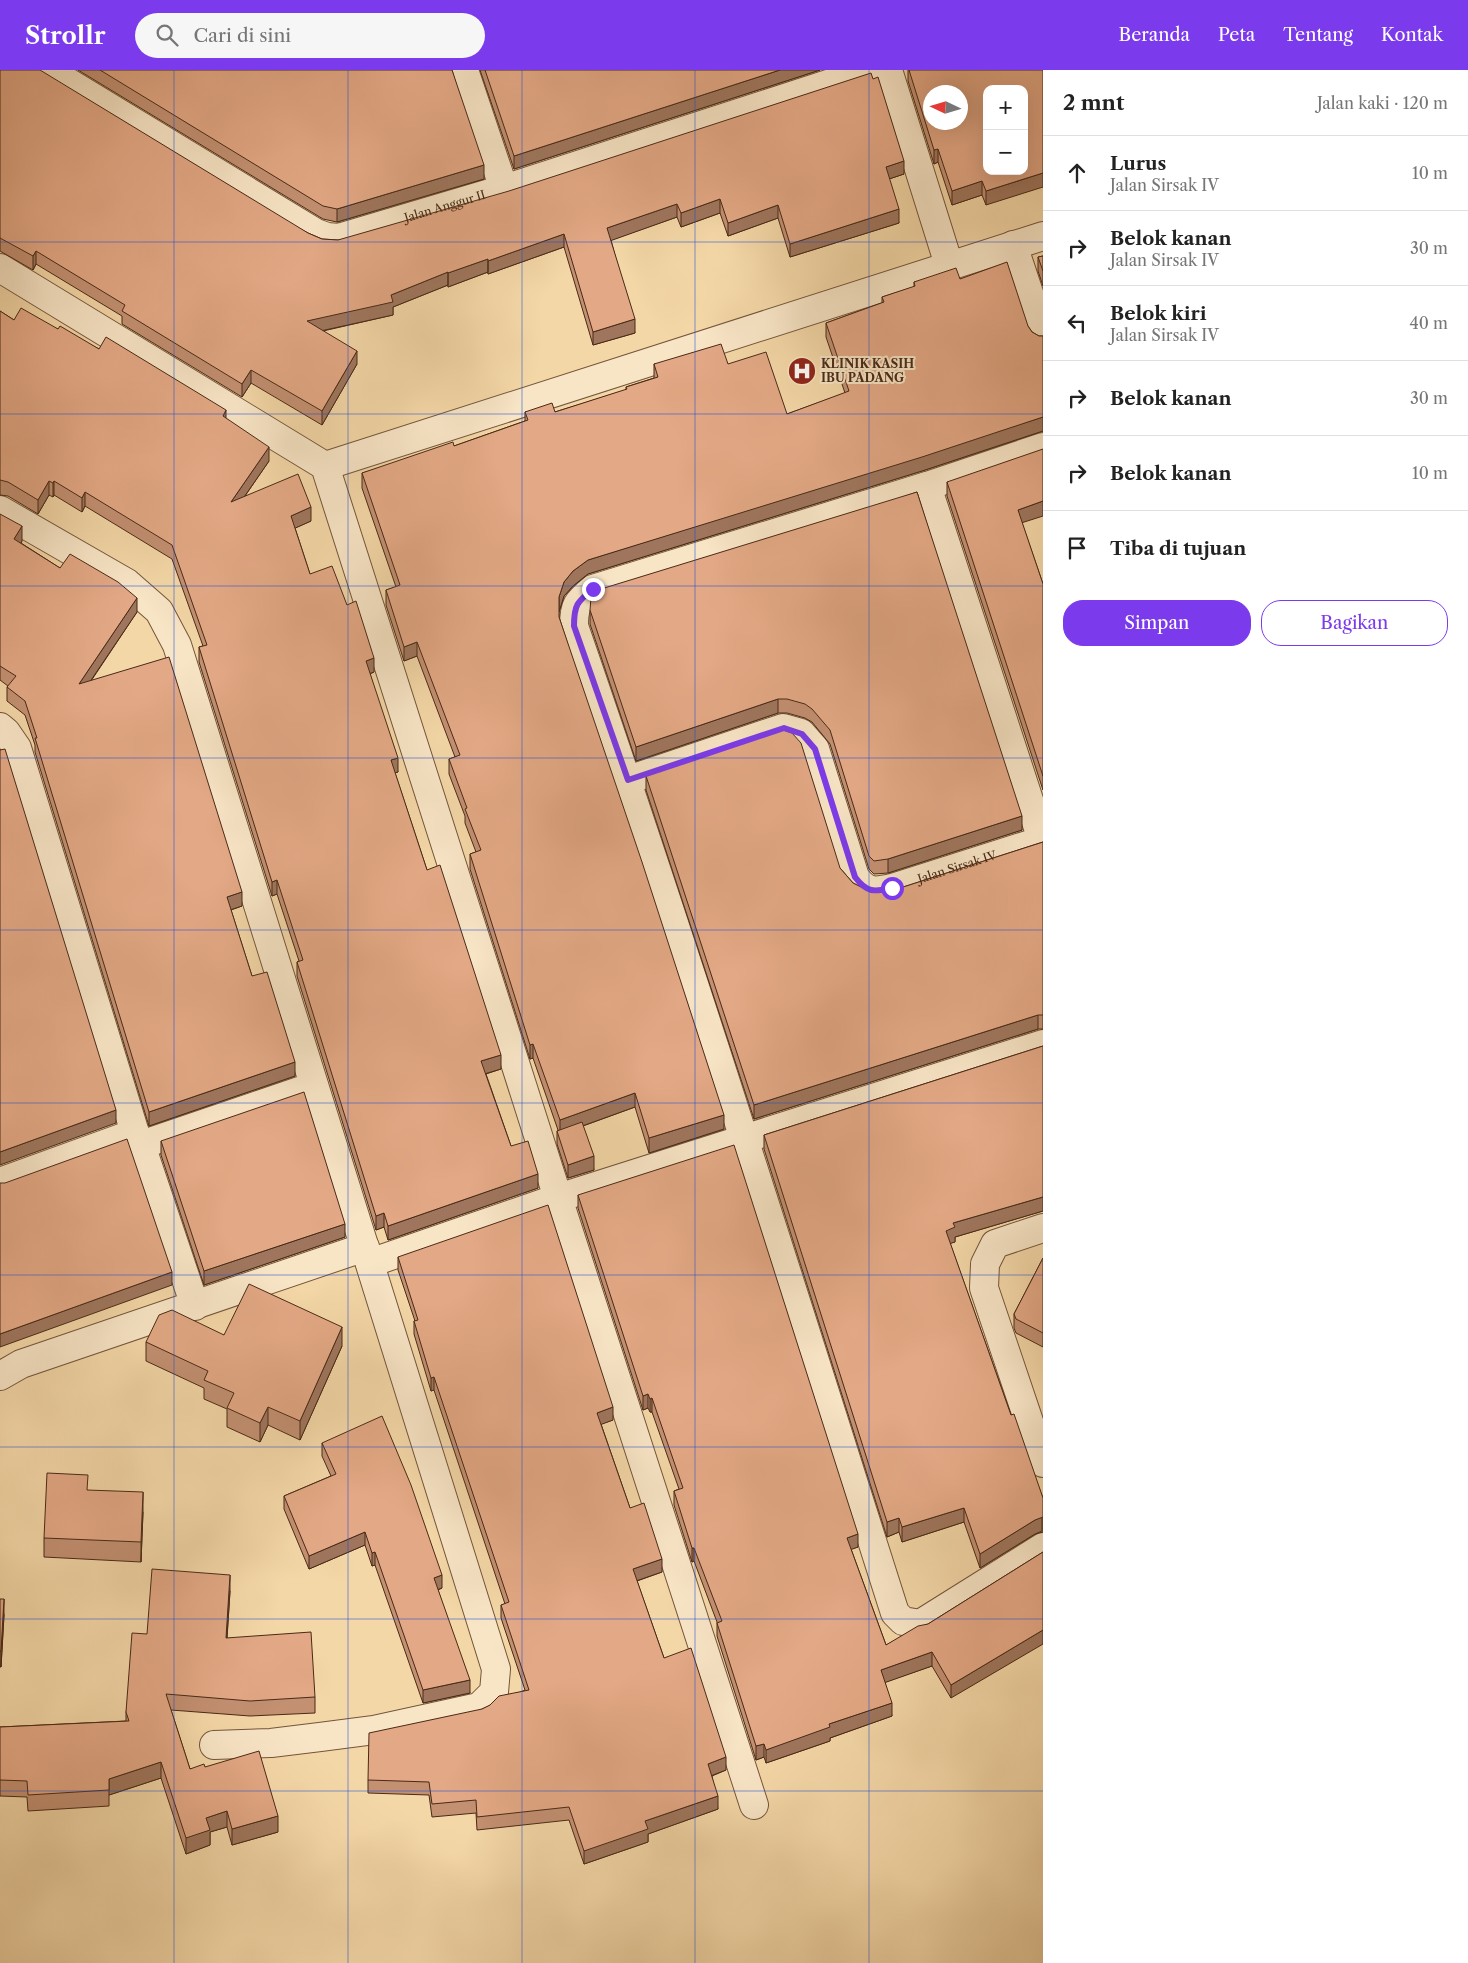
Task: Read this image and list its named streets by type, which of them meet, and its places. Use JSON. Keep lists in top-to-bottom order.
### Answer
{
  "streets": {
    "street": ["Jalan Anggur II", "Jalan Sirsak IV"]
  },
  "places": {
    "hospital": ["KLINIK KASIH IBU PADANG"]
  },
  "north": "left",
  "page": {
    "header": "Strollr",
    "search": "Cari di sini",
    "nav": [
      "Beranda",
      "Peta",
      "Tentang",
      "Kontak"
    ],
    "heading": ["2 mnt", "Jalan kaki · 120 m"],
    "map_buttons": ["+", "−"],
    "list": [
      ["Lurus", "Jalan Sirsak IV", "10 m"],
      ["Belok kanan", "Jalan Sirsak IV", "30 m"],
      ["Belok kiri", "Jalan Sirsak IV", "40 m"],
      ["Belok kanan", "30 m"],
      ["Belok kanan", "10 m"],
      "Tiba di tujuan"
    ],
    "buttons": ["Simpan", "Bagikan"]
  }
}
